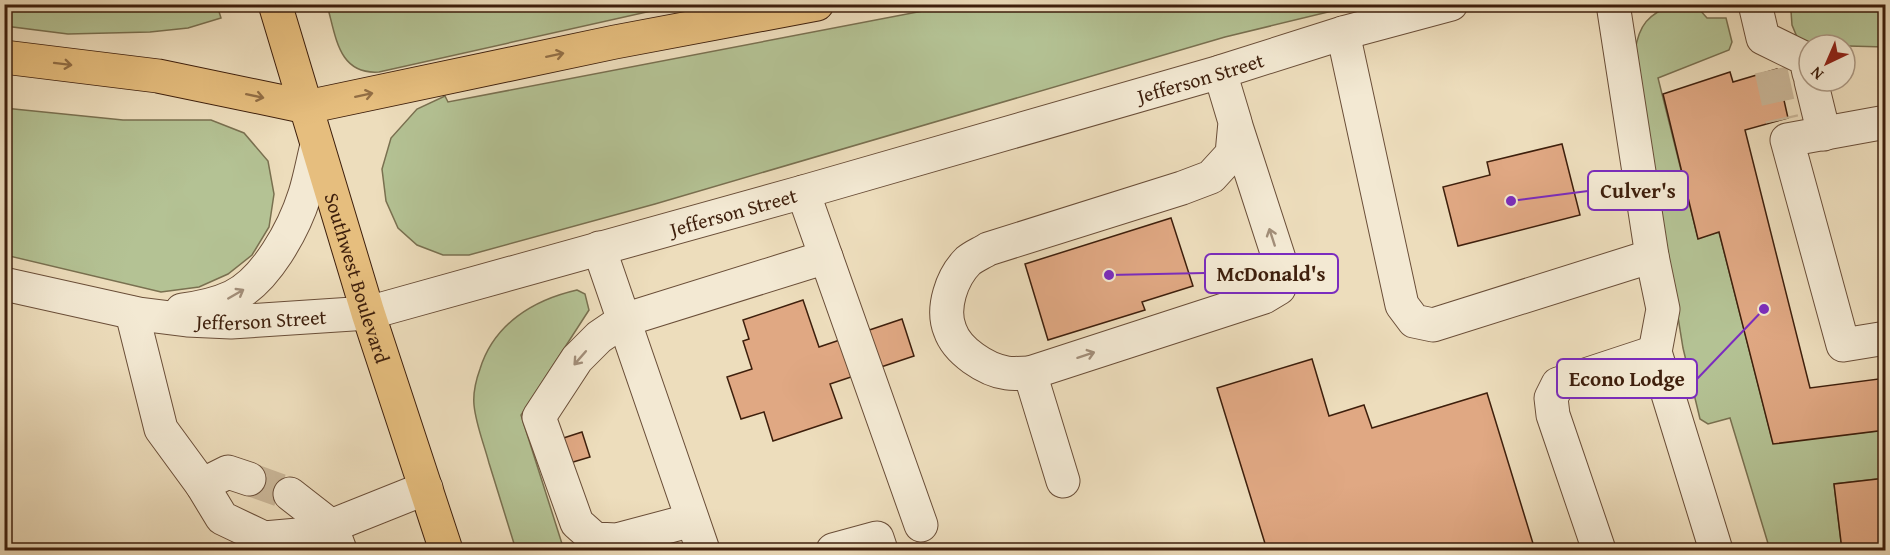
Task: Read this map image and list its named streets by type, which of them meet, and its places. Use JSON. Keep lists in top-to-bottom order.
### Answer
{
  "streets": {
    "main road": ["Southwest Boulevard"],
    "street": ["Jefferson Street"]
  },
  "crossings": [
    ["Jefferson Street", "Southwest Boulevard"]
  ],
  "places": ["Culver's", "McDonald's", "Econo Lodge"],
  "north": "bottom left"
}
